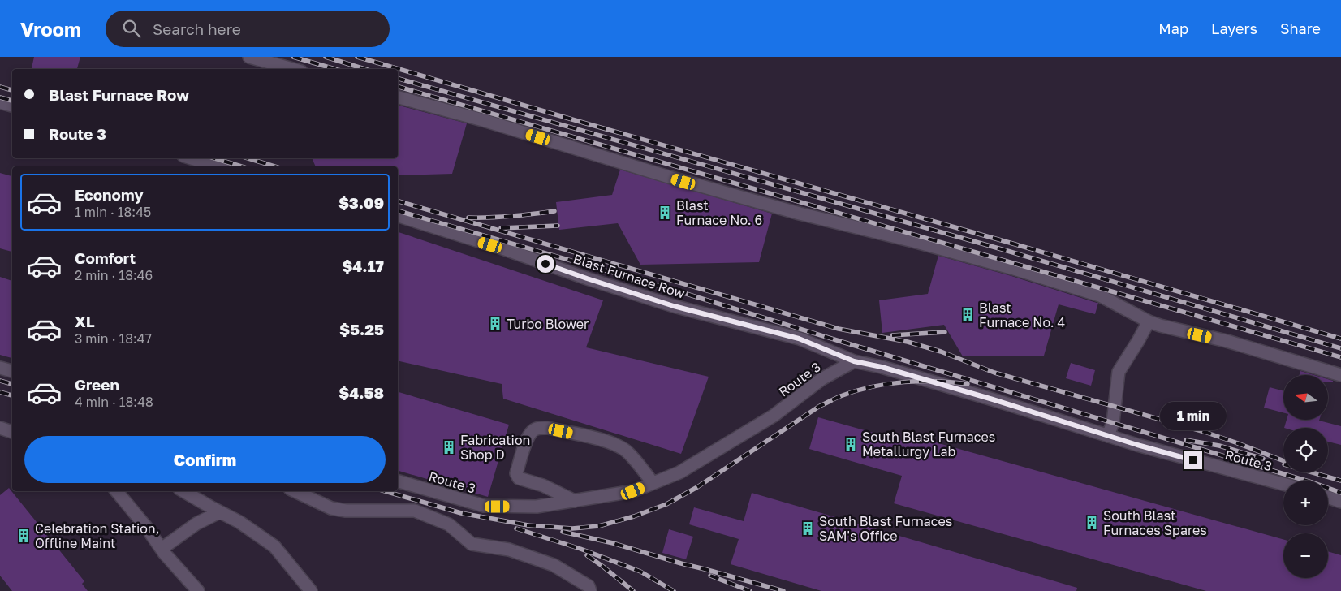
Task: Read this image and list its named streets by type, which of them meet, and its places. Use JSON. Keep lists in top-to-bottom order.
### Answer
{
  "streets": {
    "street": ["Blast Furnace Row", "Route 3"]
  },
  "crossings": [
    ["Blast Furnace Row", "Route 3"]
  ],
  "places": {
    "building": [
      "Blast Furnace No. 6",
      "Blast Furnace No. 4",
      "Turbo Blower",
      "South Blast Furnaces Metallurgy Lab",
      "Fabrication Shop D",
      "South Blast Furnaces Spares",
      "South Blast Furnaces SAM's Office",
      "Celebration Station, Offline Maint"
    ]
  },
  "north": "left",
  "page": {
    "header": "Vroom",
    "search": "Search here",
    "nav": ["Map", "Layers", "Share"],
    "banner": ["Blast Furnace Row", "Route 3"],
    "list": [
      {
        "name": "Economy",
        "note": "1 min · 18:45",
        "value": "$3.09"
      },
      {
        "name": "Comfort",
        "note": "2 min · 18:46",
        "value": "$4.17"
      },
      {
        "name": "XL",
        "note": "3 min · 18:47",
        "value": "$5.25"
      },
      {
        "name": "Green",
        "note": "4 min · 18:48",
        "value": "$4.58"
      }
    ],
    "map_buttons": ["+", "−"],
    "bubble": "1 min",
    "buttons": "Confirm"
  }
}
